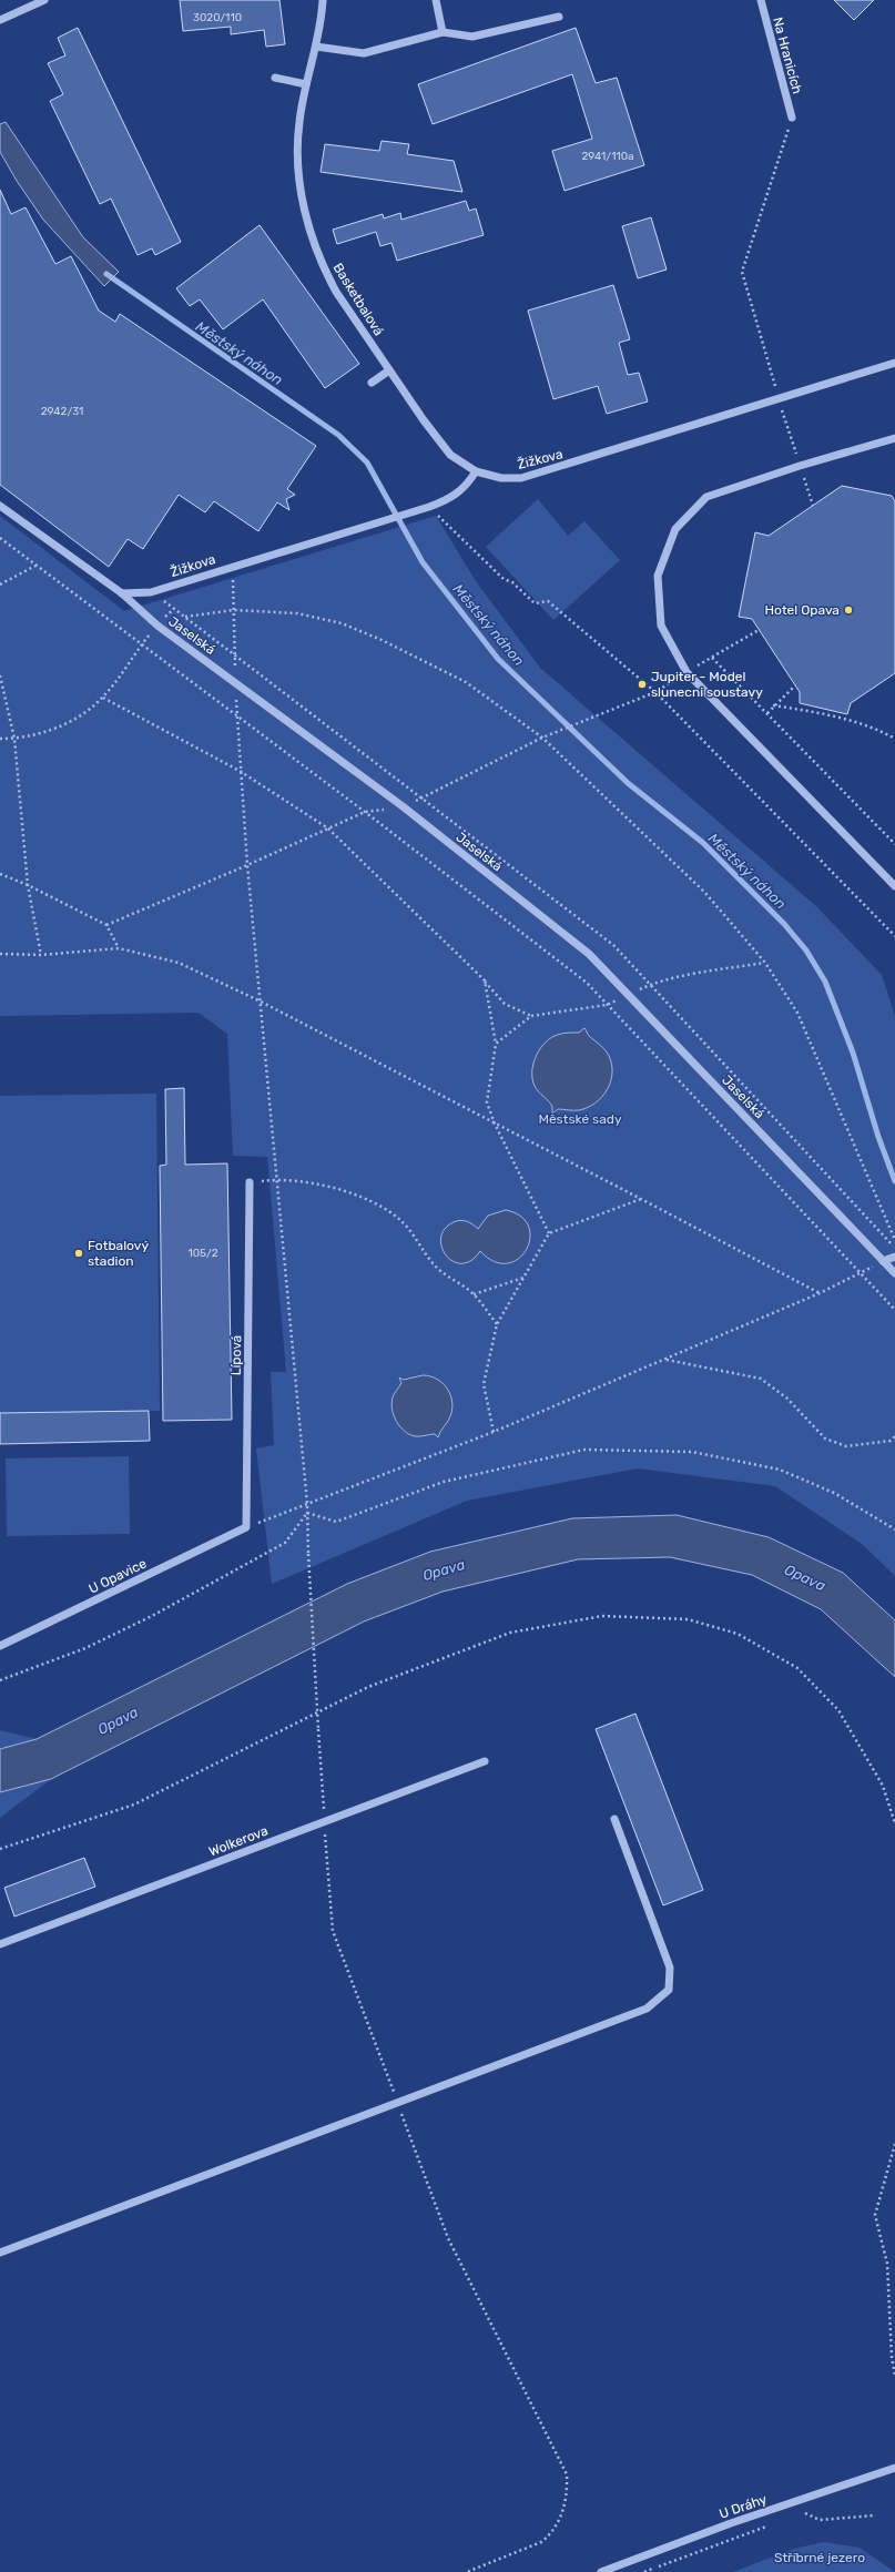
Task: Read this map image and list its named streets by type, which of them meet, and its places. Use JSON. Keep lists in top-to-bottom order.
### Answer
{
  "streets": {
    "street": [
      "Na Hranicích",
      "Basketbalová",
      "Žižkova",
      "Jaselská",
      "Lípová",
      "U Opavice",
      "Wolkerova",
      "U Dráhy"
    ]
  },
  "crossings": [
    ["Basketbalová", "Žižkova"],
    ["Žižkova", "Jaselská"],
    ["Lípová", "U Opavice"]
  ],
  "water": ["Městský náhon", "Opava"],
  "parks": ["Městské sady", "Stříbrné jezero"],
  "places": ["Hotel Opava", "Jupiter - Model slunecni soustavy", "Fotbalový stadion"],
  "house_numbers": [
    "3020/110",
    "2941/110a",
    "2942/31",
    "105/2"
  ]
}
